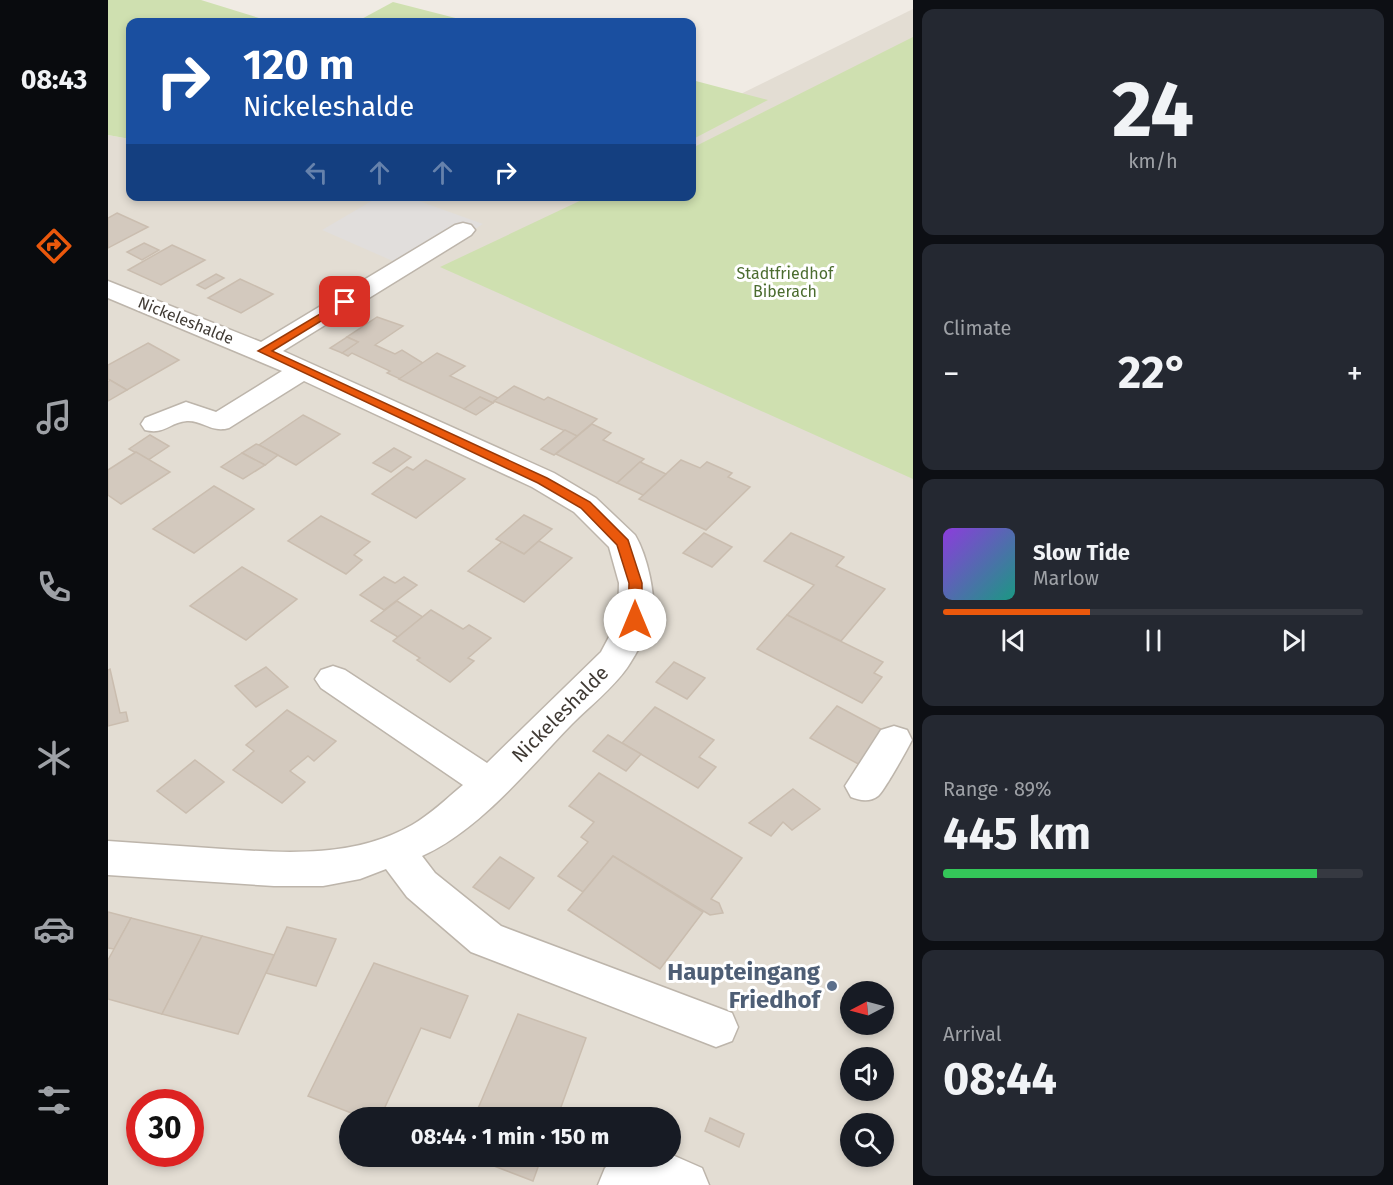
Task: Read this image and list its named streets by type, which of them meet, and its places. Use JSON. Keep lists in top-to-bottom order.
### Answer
{
  "streets": {
    "street": ["Nickeleshalde"]
  },
  "parks": ["Stadtfriedhof Biberach"],
  "places": ["Haupteingang Friedhof"],
  "north": "left",
  "page": {
    "tabs": "08:43",
    "tile": [
      ["24", "km/h"],
      "Climate",
      ["Range · 89%", "445 km"],
      ["Arrival", "08:44"]
    ],
    "turn": ["120 m", "Nickeleshalde"],
    "heat": ["−", "22°", "+"],
    "song": ["Slow Tide", "Marlow"],
    "limit": "30",
    "trip": "08:44 · 1 min · 150 m"
  }
}
